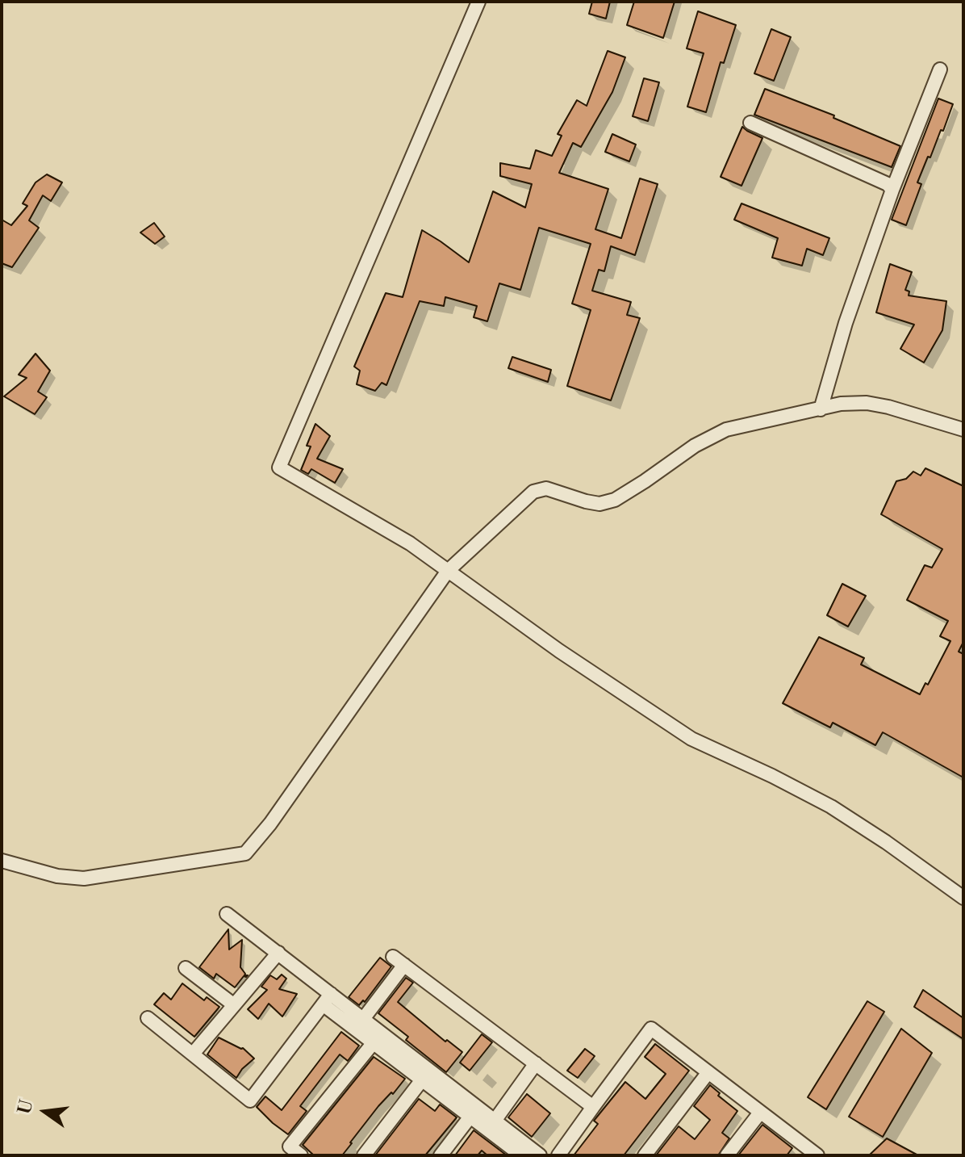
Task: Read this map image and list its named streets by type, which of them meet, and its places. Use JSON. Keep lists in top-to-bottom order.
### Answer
{
  "north": "left"
}
